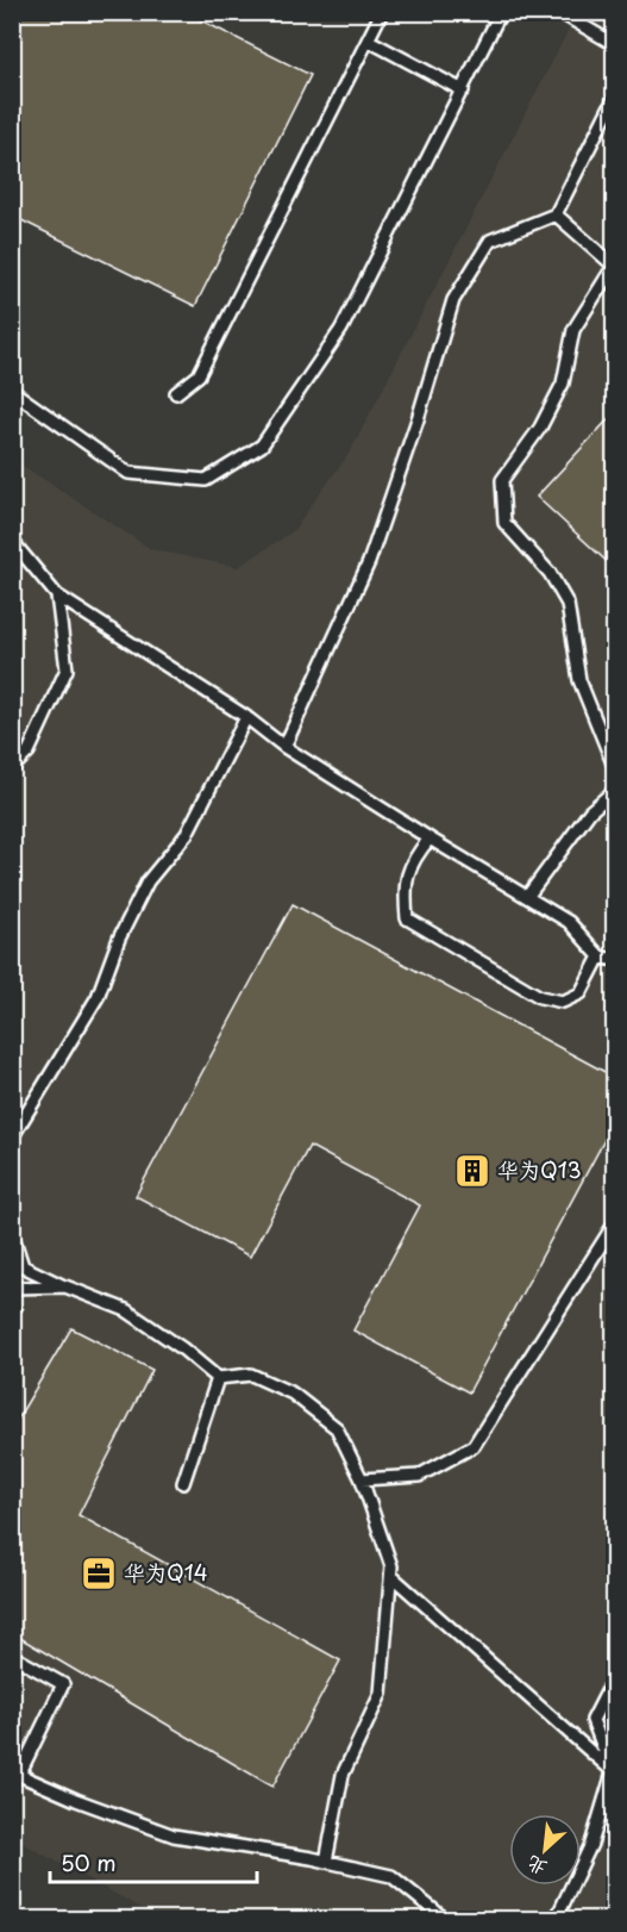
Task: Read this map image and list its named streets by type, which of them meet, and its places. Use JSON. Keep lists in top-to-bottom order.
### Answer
{
  "places": {
    "building": ["华为Q13"],
    "office": ["华为Q14"]
  },
  "scale_bar": "50 m",
  "north": "bottom left"
}
